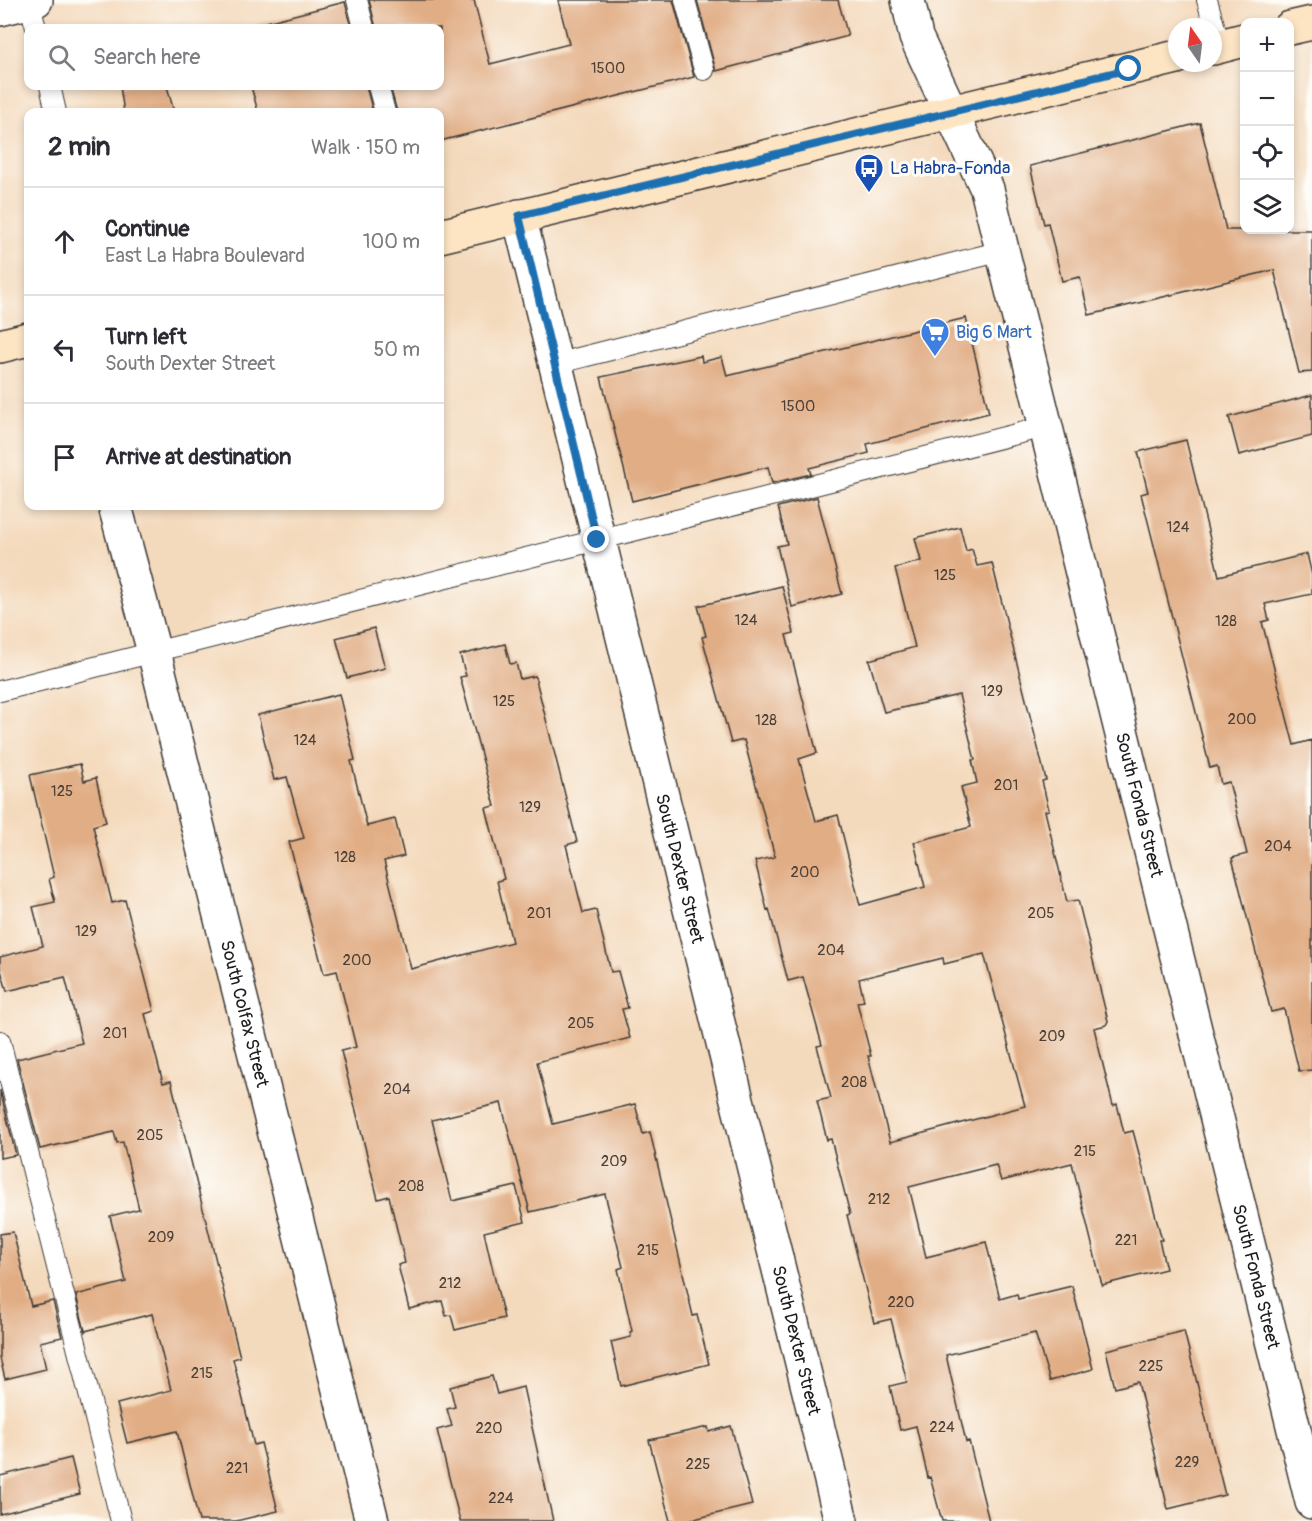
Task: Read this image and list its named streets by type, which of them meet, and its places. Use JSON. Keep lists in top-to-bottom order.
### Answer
{
  "streets": {
    "street": ["South Fonda Street", "South Dexter Street", "South Colfax Street"]
  },
  "places": {
    "bus stop": ["La Habra-Fonda"],
    "supermarket": ["Big 6 Mart"]
  },
  "house_numbers": [
    "1500",
    "1500",
    "124",
    "125",
    "124",
    "128",
    "129",
    "125",
    "200",
    "128",
    "124",
    "201",
    "125",
    "129",
    "204",
    "128",
    "200",
    "201",
    "205",
    "129",
    "204",
    "200",
    "205",
    "201",
    "209",
    "208",
    "204",
    "205",
    "215",
    "209",
    "208",
    "212",
    "209",
    "221",
    "215",
    "212",
    "220",
    "225",
    "215",
    "224",
    "220",
    "229",
    "225",
    "221",
    "224"
  ],
  "north": "top",
  "page": {
    "map_buttons": ["+", "−"],
    "search": "Search here",
    "heading": ["2 min", "Walk · 150 m"],
    "list": [
      ["Continue", "East La Habra Boulevard", "100 m"],
      ["Turn left", "South Dexter Street", "50 m"],
      "Arrive at destination"
    ]
  }
}
